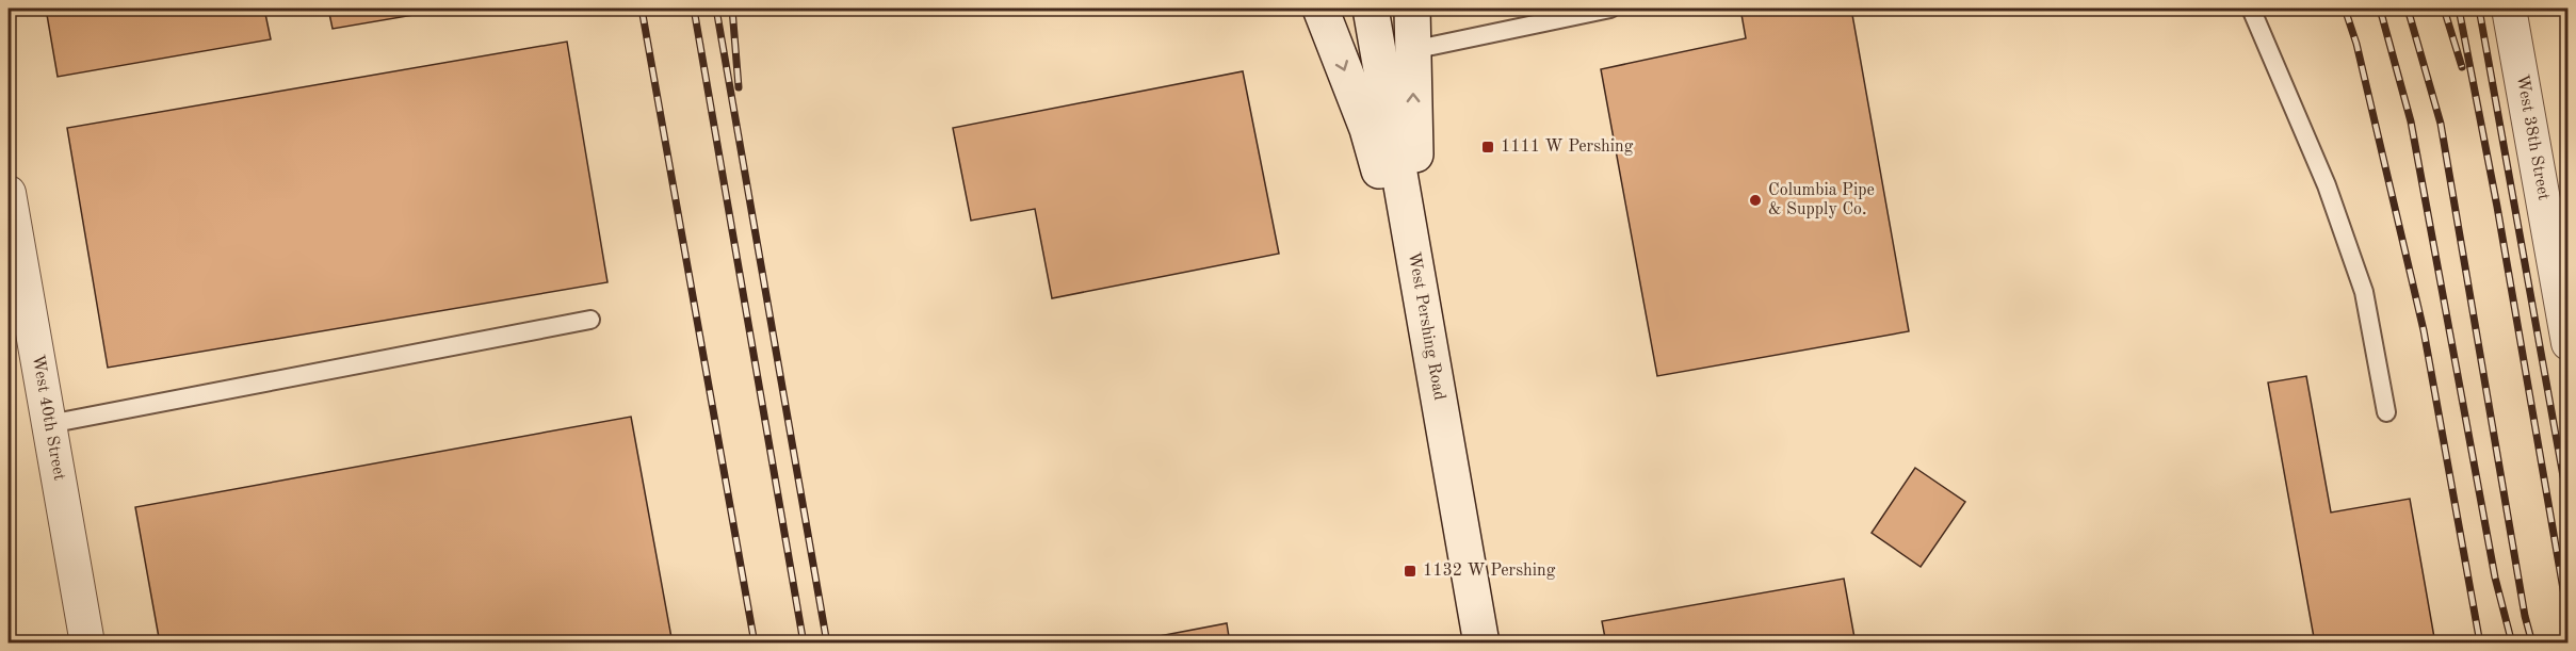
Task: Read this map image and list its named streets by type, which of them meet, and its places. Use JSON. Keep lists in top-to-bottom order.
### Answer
{
  "streets": {
    "main road": ["West Pershing Road"],
    "street": ["West 38th Street", "West 40th Street"]
  },
  "places": {
    "transit": ["1111 W Pershing", "1132 W Pershing"],
    "other": ["Columbia Pipe & Supply Co."]
  }
}
